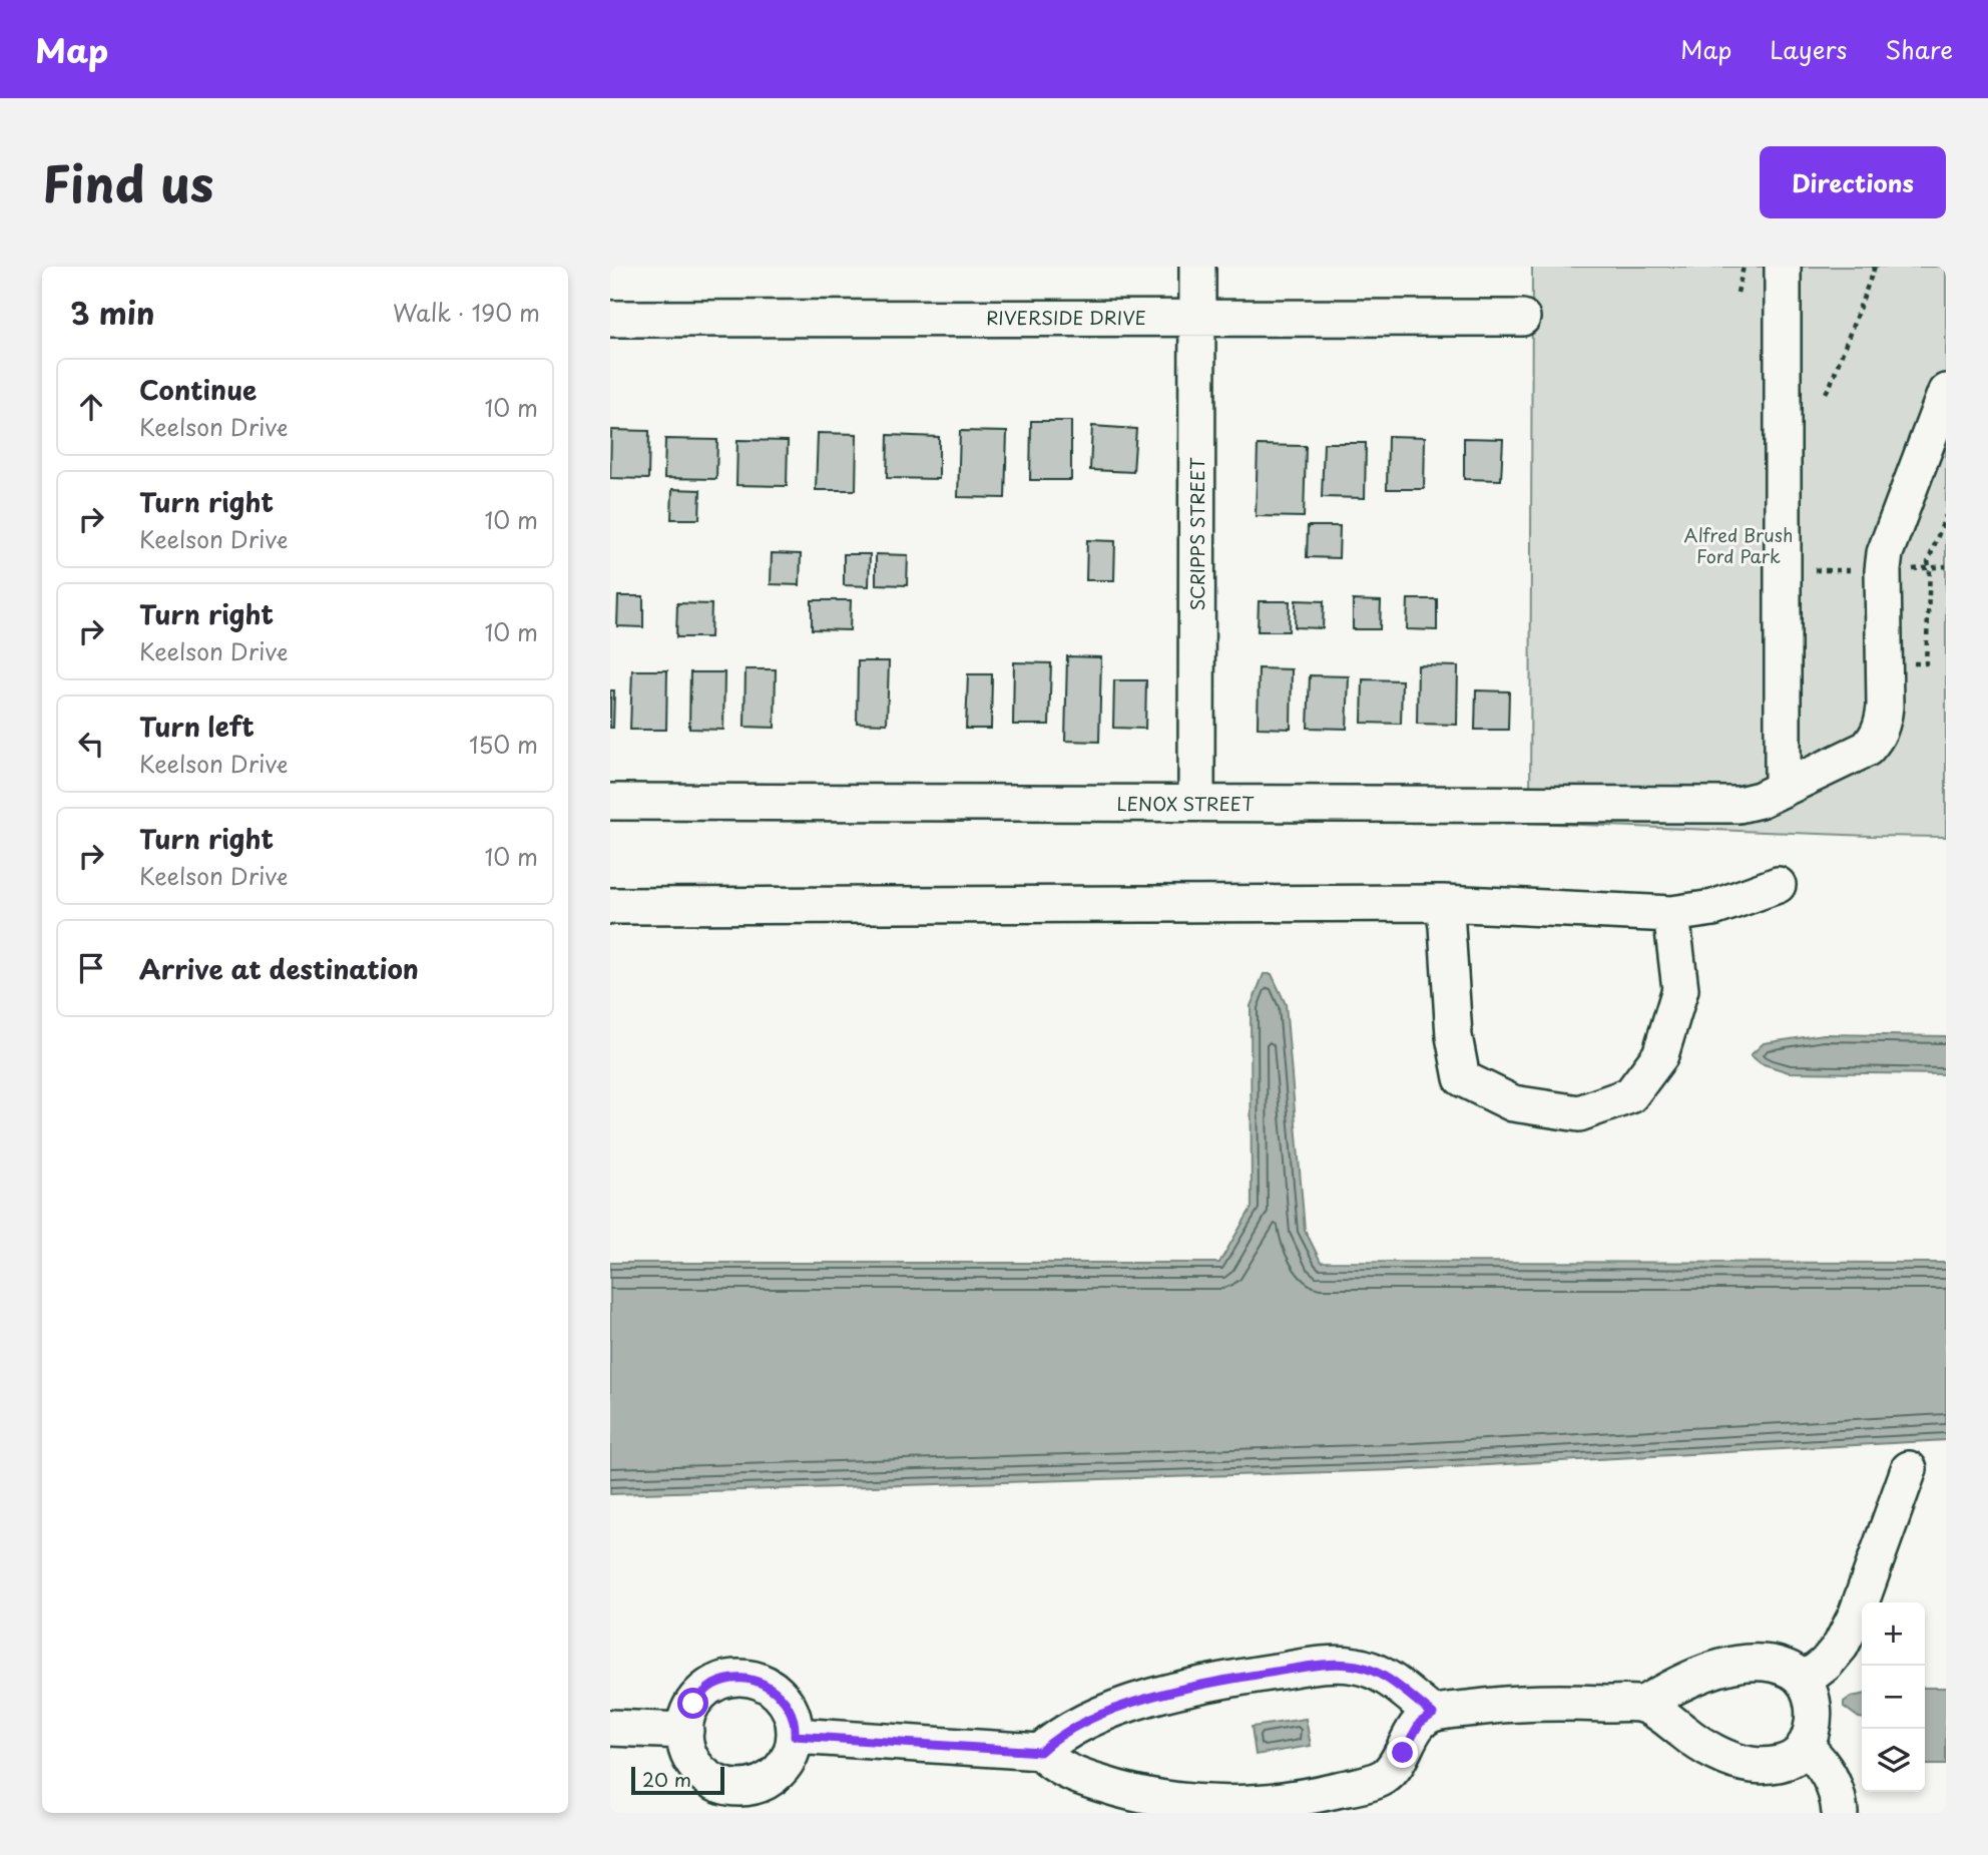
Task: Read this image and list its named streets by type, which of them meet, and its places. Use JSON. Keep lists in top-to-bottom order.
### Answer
{
  "streets": {
    "street": ["RIVERSIDE DRIVE", "SCRIPPS STREET", "LENOX STREET"]
  },
  "crossings": [
    ["RIVERSIDE DRIVE", "SCRIPPS STREET"],
    ["SCRIPPS STREET", "LENOX STREET"]
  ],
  "parks": ["Alfred Brush Ford Park"],
  "scale_bar": "20 m",
  "page": {
    "header": "Map",
    "nav": ["Map", "Layers", "Share"],
    "title": "Find us",
    "buttons": "Directions",
    "heading": ["3 min", "Walk · 190 m"],
    "list": [
      ["Continue", "Keelson Drive", "10 m"],
      ["Turn right", "Keelson Drive", "10 m"],
      ["Turn right", "Keelson Drive", "10 m"],
      ["Turn left", "Keelson Drive", "150 m"],
      ["Turn right", "Keelson Drive", "10 m"],
      "Arrive at destination"
    ],
    "map_buttons": ["+", "−"],
    "scale": "20 m"
  }
}
